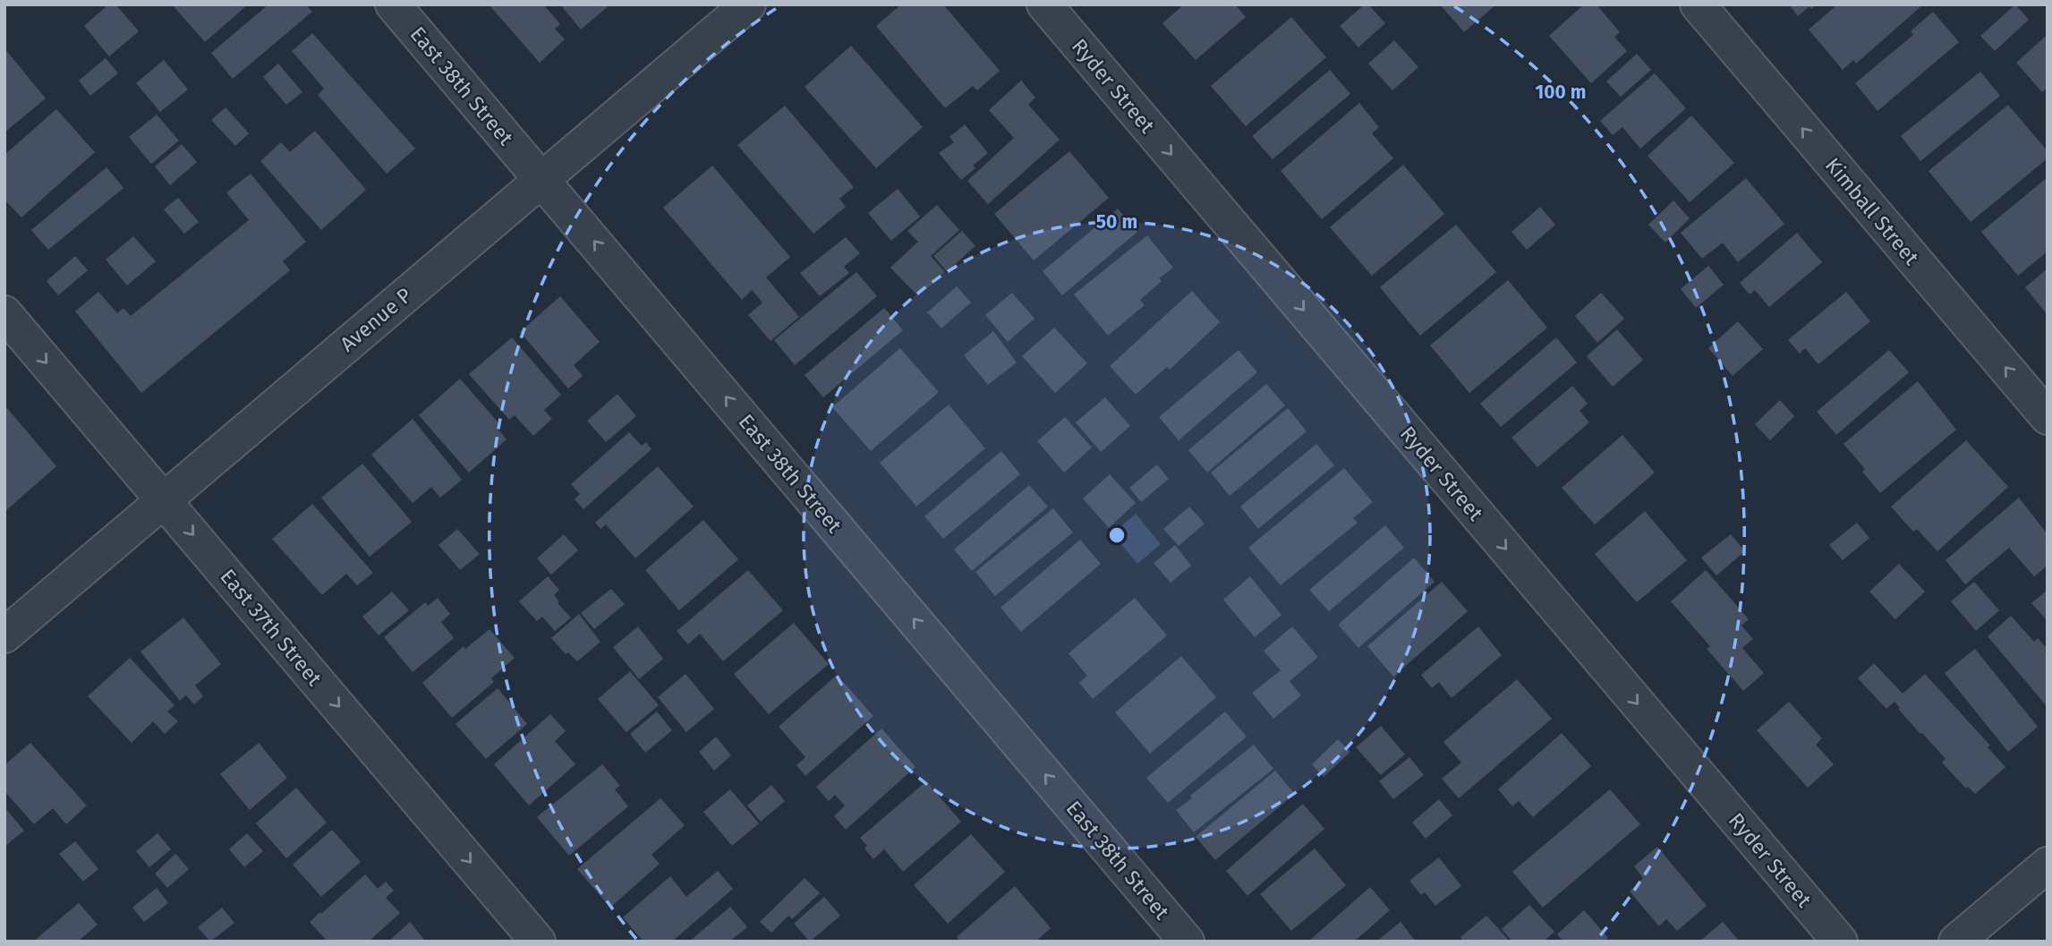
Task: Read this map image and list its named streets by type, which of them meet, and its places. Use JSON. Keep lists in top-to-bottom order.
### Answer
{
  "streets": {
    "street": [
      "East 38th Street",
      "Ryder Street",
      "Kimball Street",
      "Avenue P",
      "East 37th Street"
    ]
  },
  "crossings": [
    ["East 38th Street", "Avenue P"],
    ["Avenue P", "East 37th Street"]
  ],
  "one_way": [
    "East 38th Street",
    "Ryder Street",
    "Kimball Street",
    "East 37th Street"
  ],
  "rings": ["100 m", "50 m"]
}
